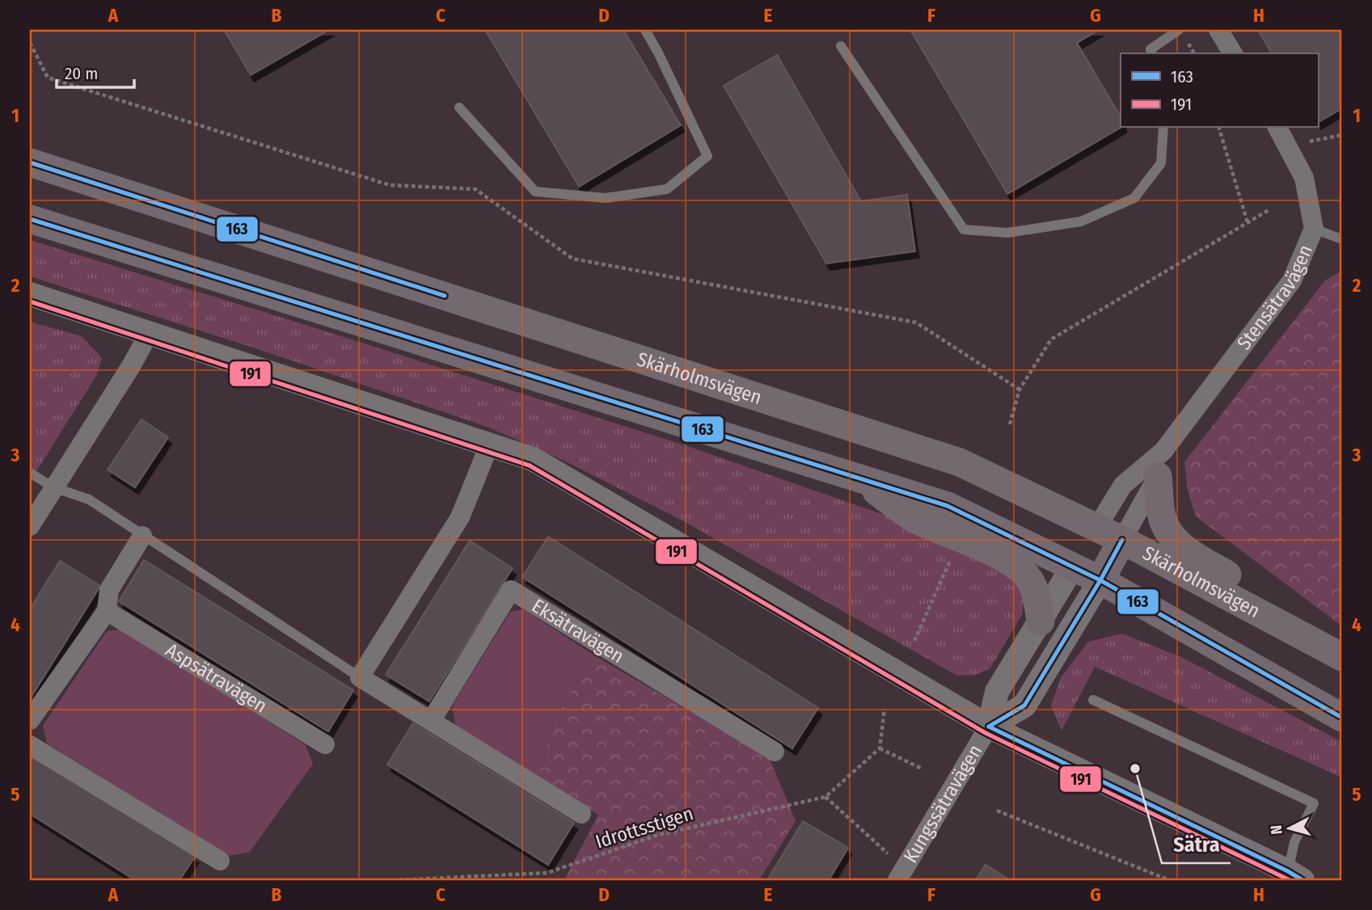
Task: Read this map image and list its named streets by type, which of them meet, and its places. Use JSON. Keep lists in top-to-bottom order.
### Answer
{
  "streets": {
    "main road": ["Skärholmsvägen"],
    "street": [
      "Stensätravägen",
      "Eksätravägen",
      "Aspsätravägen",
      "Kungssätravägen"
    ],
    "path": ["Idrottsstigen"]
  },
  "crossings": [
    ["Stensätravägen", "Skärholmsvägen"]
  ],
  "places": ["Sätra"],
  "lines": ["transit line 163", "transit line 191"],
  "legend": ["163", "191"],
  "scale_bar": "20 m",
  "north": "left",
  "grid": {
    "columns": [
      "A",
      "B",
      "C",
      "D",
      "E",
      "F",
      "G",
      "H"
    ],
    "rows": [
      "1",
      "2",
      "3",
      "4",
      "5"
    ]
  }
}
